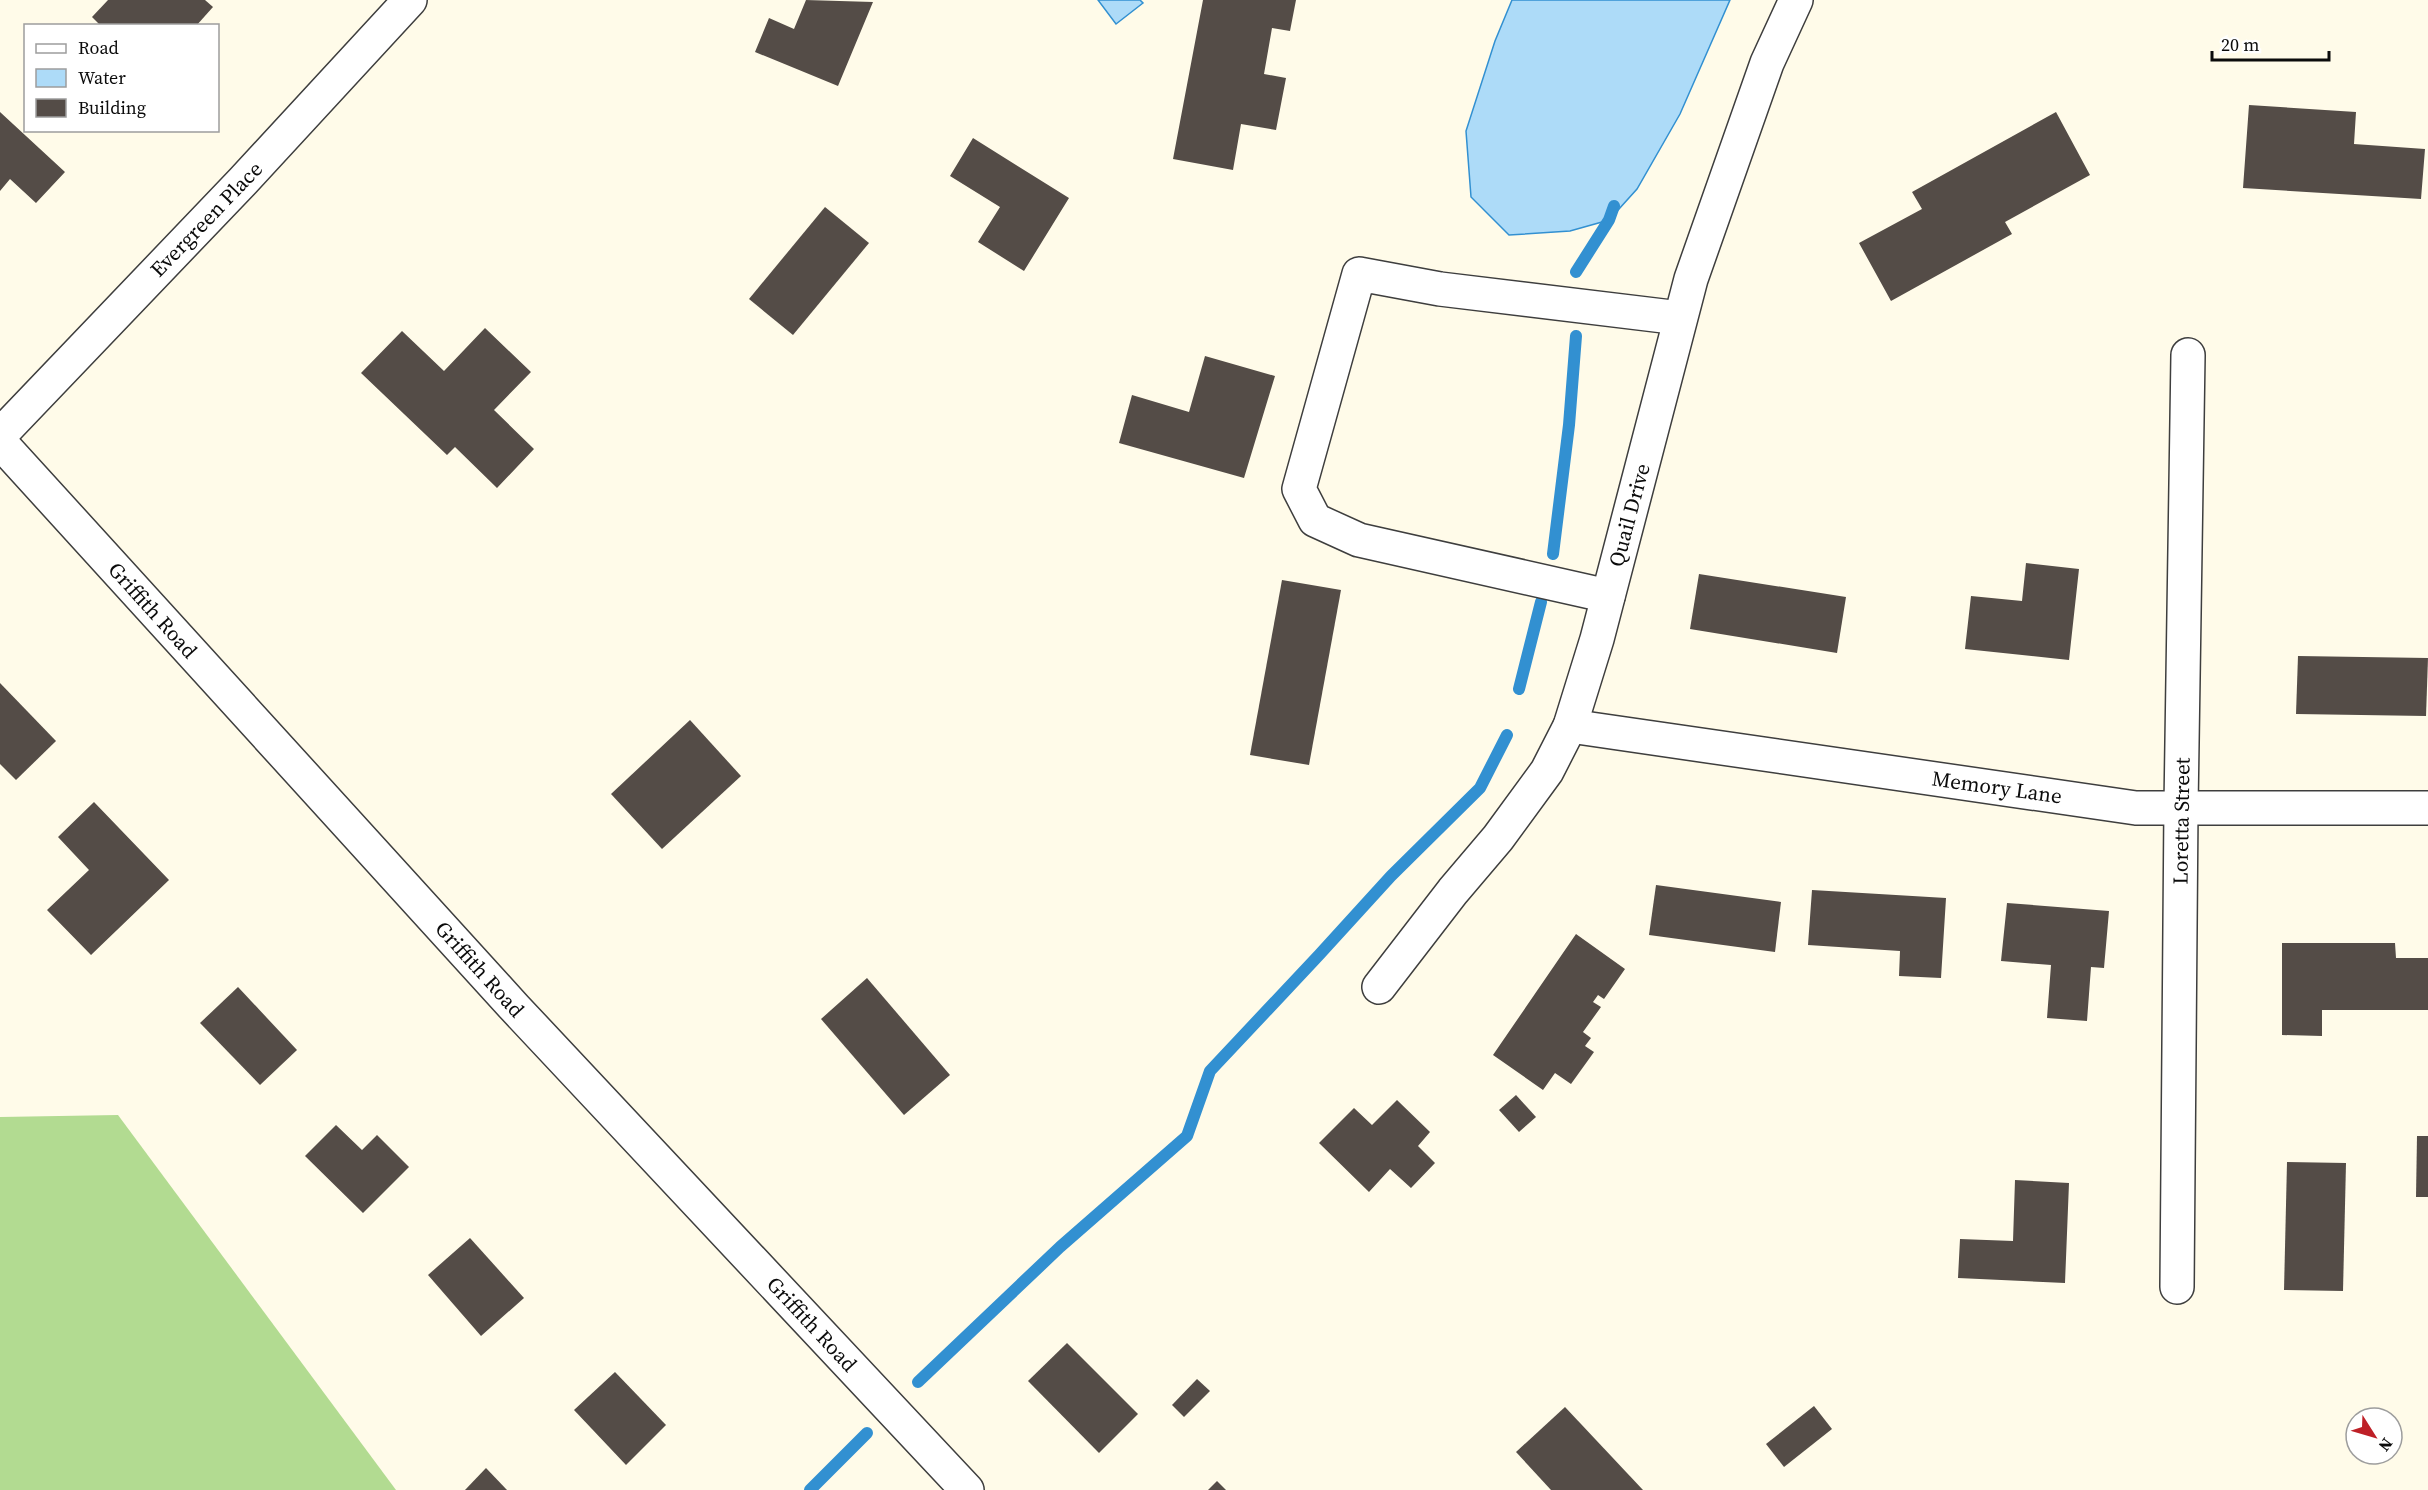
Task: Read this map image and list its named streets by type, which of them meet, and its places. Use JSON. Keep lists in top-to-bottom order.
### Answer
{
  "streets": {
    "street": [
      "Evergreen Place",
      "Quail Drive",
      "Griffith Road",
      "Memory Lane",
      "Loretta Street"
    ]
  },
  "crossings": [
    ["Quail Drive", "Memory Lane"],
    ["Memory Lane", "Loretta Street"]
  ],
  "legend": ["Road", "Water", "Building"],
  "scale_bar": "20 m",
  "north": "bottom right"
}
